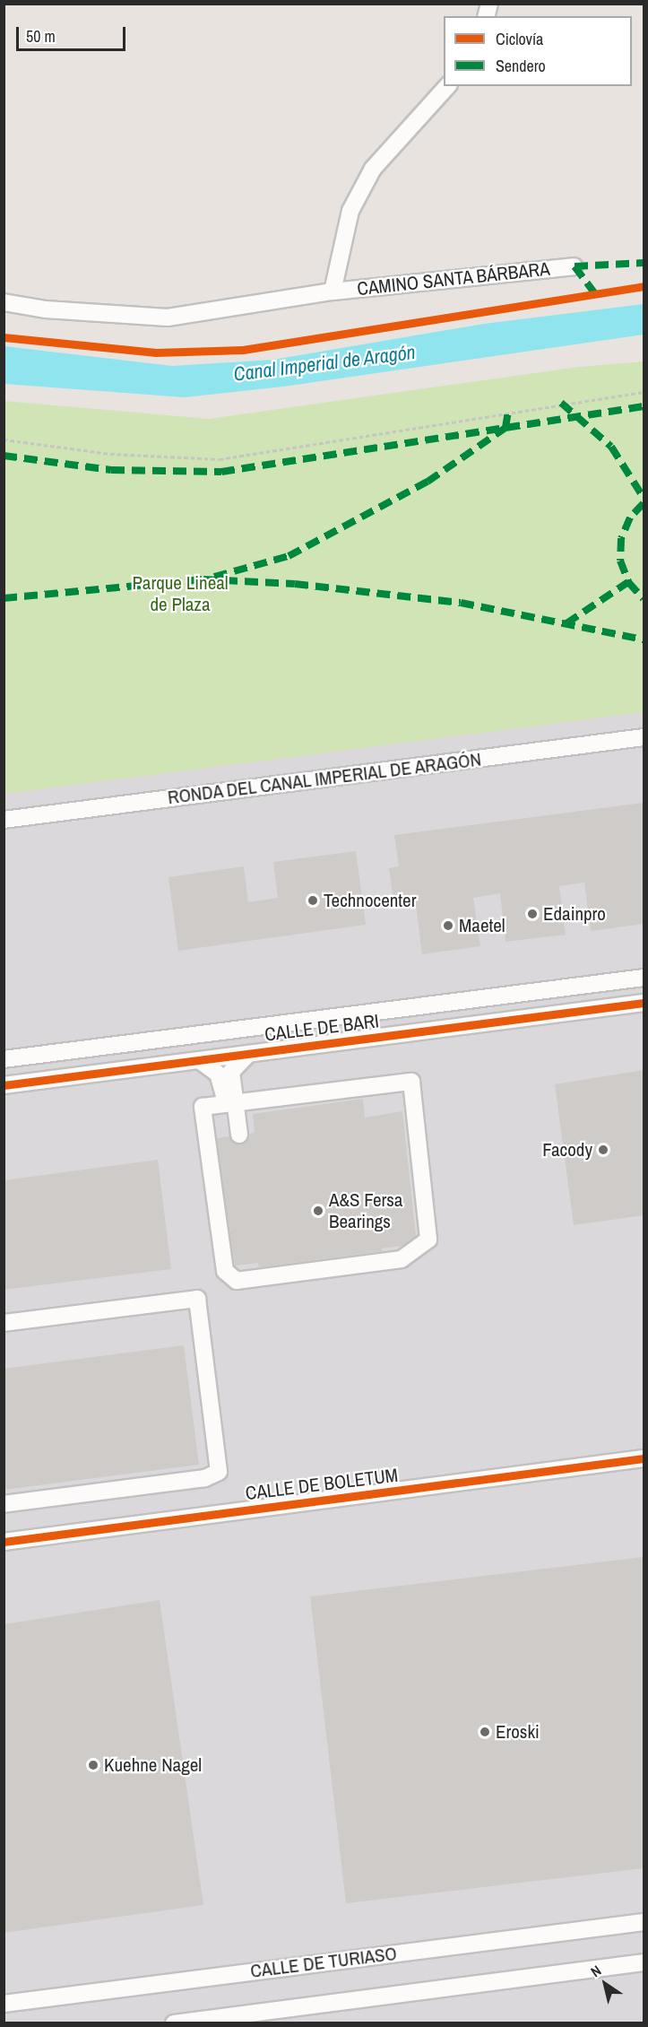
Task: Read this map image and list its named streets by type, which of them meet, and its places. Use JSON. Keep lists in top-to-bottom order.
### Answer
{
  "streets": {
    "street": [
      "CAMINO SANTA BÁRBARA",
      "RONDA DEL CANAL IMPERIAL DE ARAGÓN",
      "CALLE DE BARI",
      "CALLE DE BOLETUM",
      "CALLE DE TURIASO"
    ]
  },
  "water": ["Canal Imperial de Aragón"],
  "parks": ["Parque Lineal de Plaza"],
  "places": [
    "Technocenter",
    "Edainpro",
    "Maetel",
    "Facody",
    "A&S Fersa Bearings",
    "Eroski",
    "Kuehne Nagel"
  ],
  "legend": ["Ciclovía", "Sendero"],
  "scale_bar": "50 m",
  "north": "top left"
}
